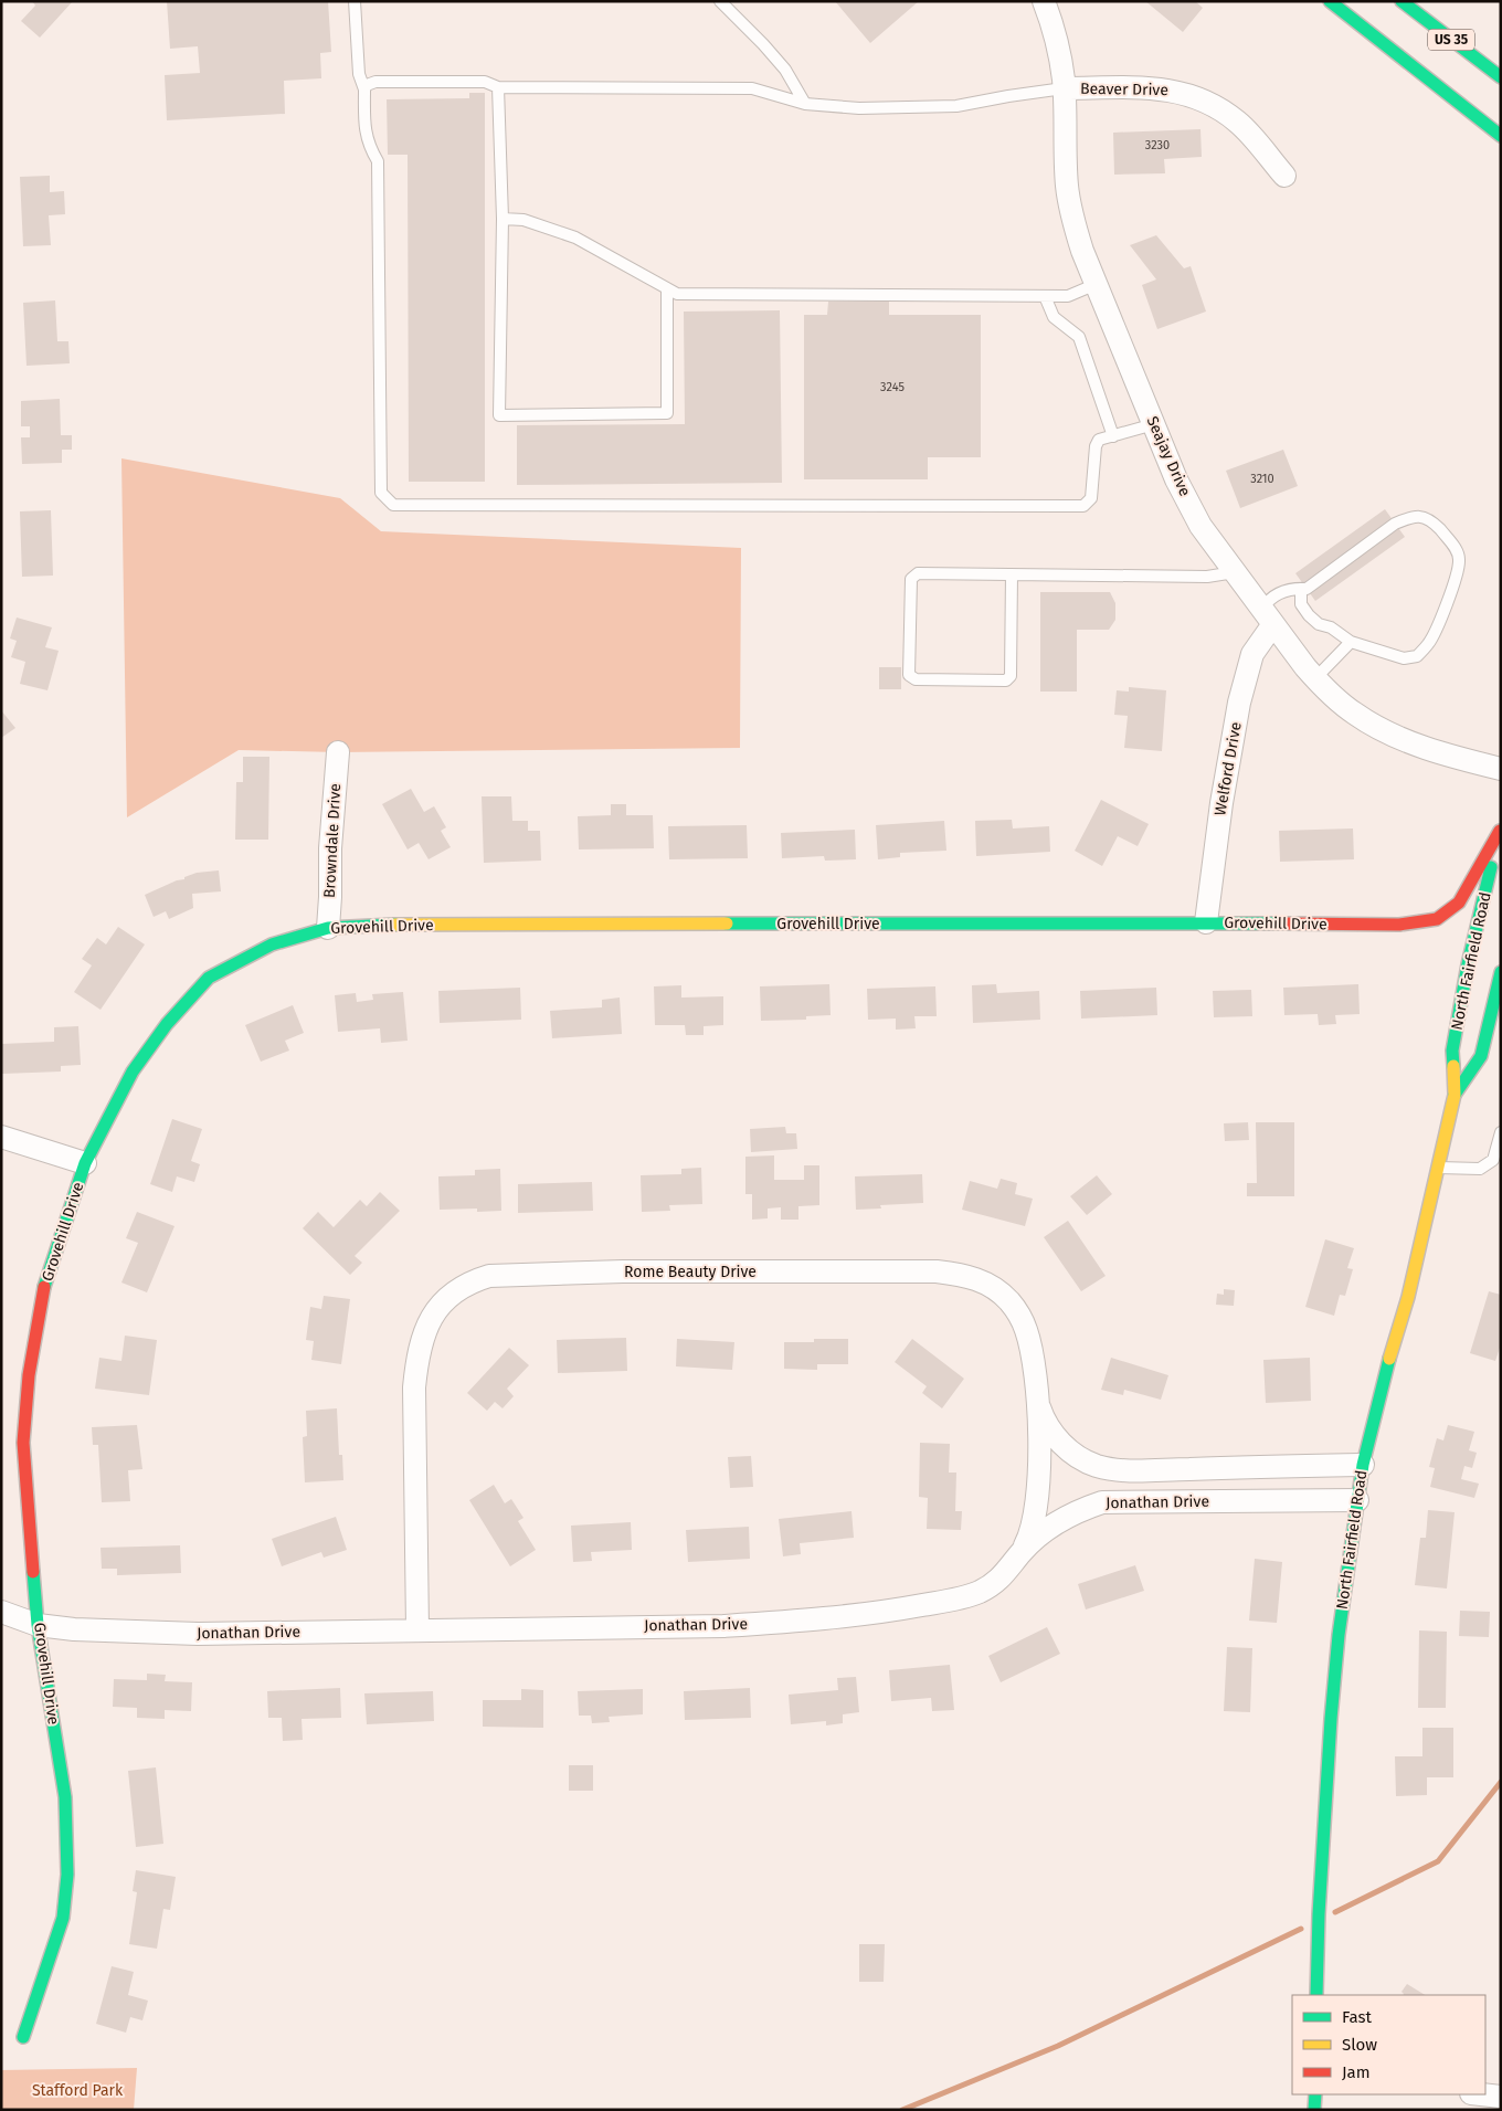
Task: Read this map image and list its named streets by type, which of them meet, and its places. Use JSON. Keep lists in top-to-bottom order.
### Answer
{
  "streets": {
    "main road": ["US 35", "Grovehill Drive", "North Fairfield Road"],
    "street": [
      "Beaver Drive",
      "Seajay Drive",
      "Welford Drive",
      "Browndale Drive",
      "Rome Beauty Drive",
      "Jonathan Drive"
    ]
  },
  "crossings": [
    ["Beaver Drive", "Seajay Drive"],
    ["Seajay Drive", "Welford Drive"],
    ["Welford Drive", "Grovehill Drive"],
    ["Browndale Drive", "Grovehill Drive"],
    ["Grovehill Drive", "North Fairfield Road"],
    ["Grovehill Drive", "Jonathan Drive"],
    ["North Fairfield Road", "Jonathan Drive"],
    ["Rome Beauty Drive", "Jonathan Drive"]
  ],
  "parks": ["Stafford Park"],
  "house_numbers": ["3230", "3245", "3210"],
  "legend": ["Fast", "Slow", "Jam"]
}
